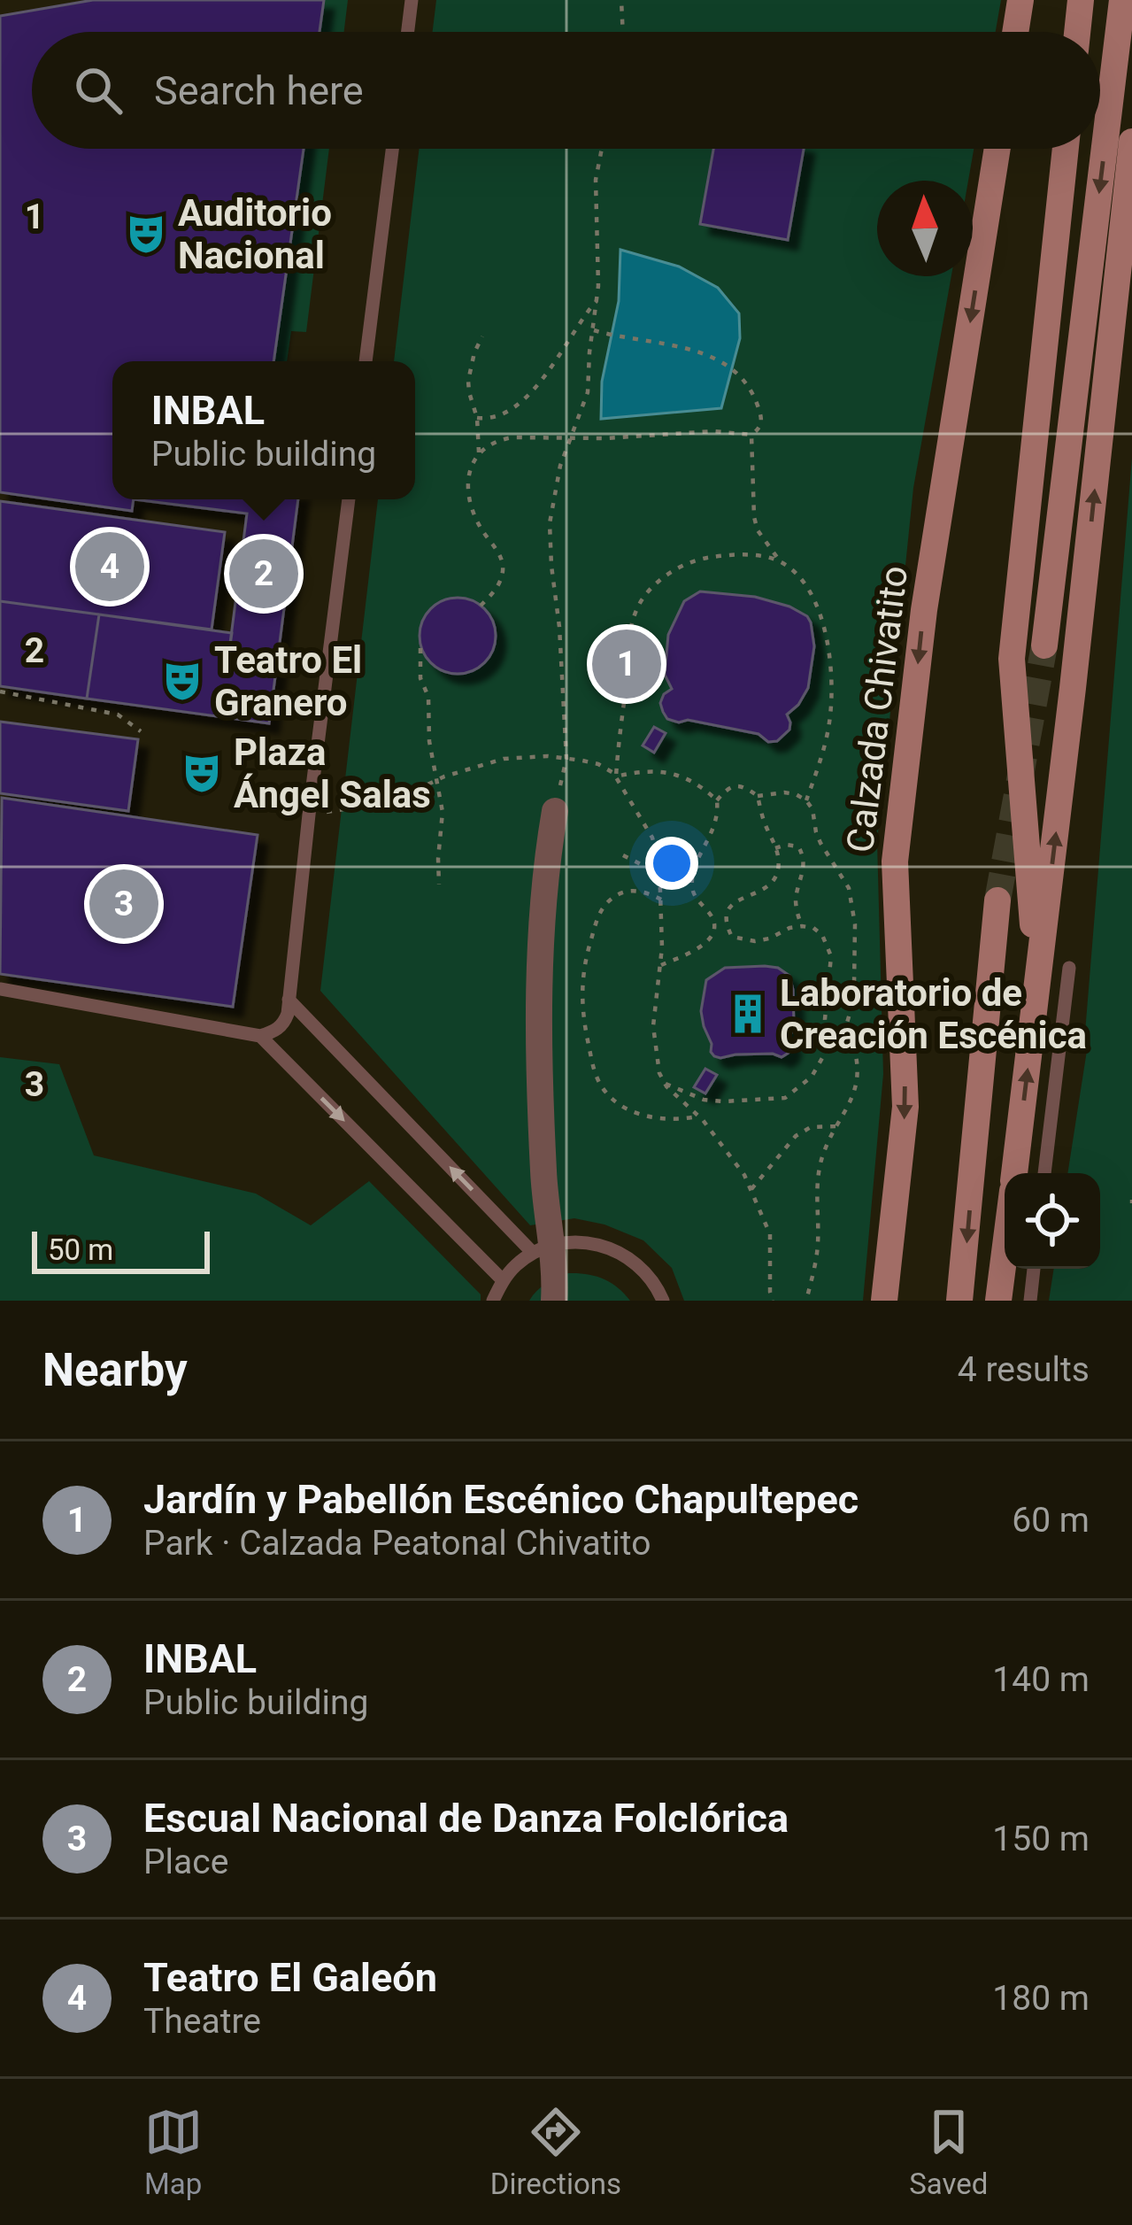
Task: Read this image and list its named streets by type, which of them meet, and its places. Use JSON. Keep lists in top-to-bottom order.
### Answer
{
  "streets": {
    "main road": ["Calzada Chivatito"]
  },
  "places": {
    "theatre": ["Auditorio Nacional", "Teatro El Granero", "Plaza Ángel Salas"],
    "building": ["Laboratorio de Creación Escénica"]
  },
  "scale_bar": "50 m",
  "north": "top",
  "page": {
    "search": "Search here",
    "popup": ["INBAL", "Public building"],
    "pins": [
      "4",
      "2",
      "1",
      "3"
    ],
    "scale": "50 m",
    "heading": ["Nearby", "4 results"],
    "list": [
      {
        "mark": "1",
        "name": "Jardín y Pabellón Escénico Chapultepec",
        "note": "Park · Calzada Peatonal Chivatito",
        "value": "60 m"
      },
      {
        "mark": "2",
        "name": "INBAL",
        "note": "Public building",
        "value": "140 m"
      },
      {
        "mark": "3",
        "name": "Escual Nacional de Danza Folclórica",
        "note": "Place",
        "value": "150 m"
      },
      {
        "mark": "4",
        "name": "Teatro El Galeón",
        "note": "Theatre",
        "value": "180 m"
      }
    ],
    "nav": ["Map", "Directions", "Saved"]
  },
  "grid": {
    "rows": ["1", "2", "3"]
  }
}
